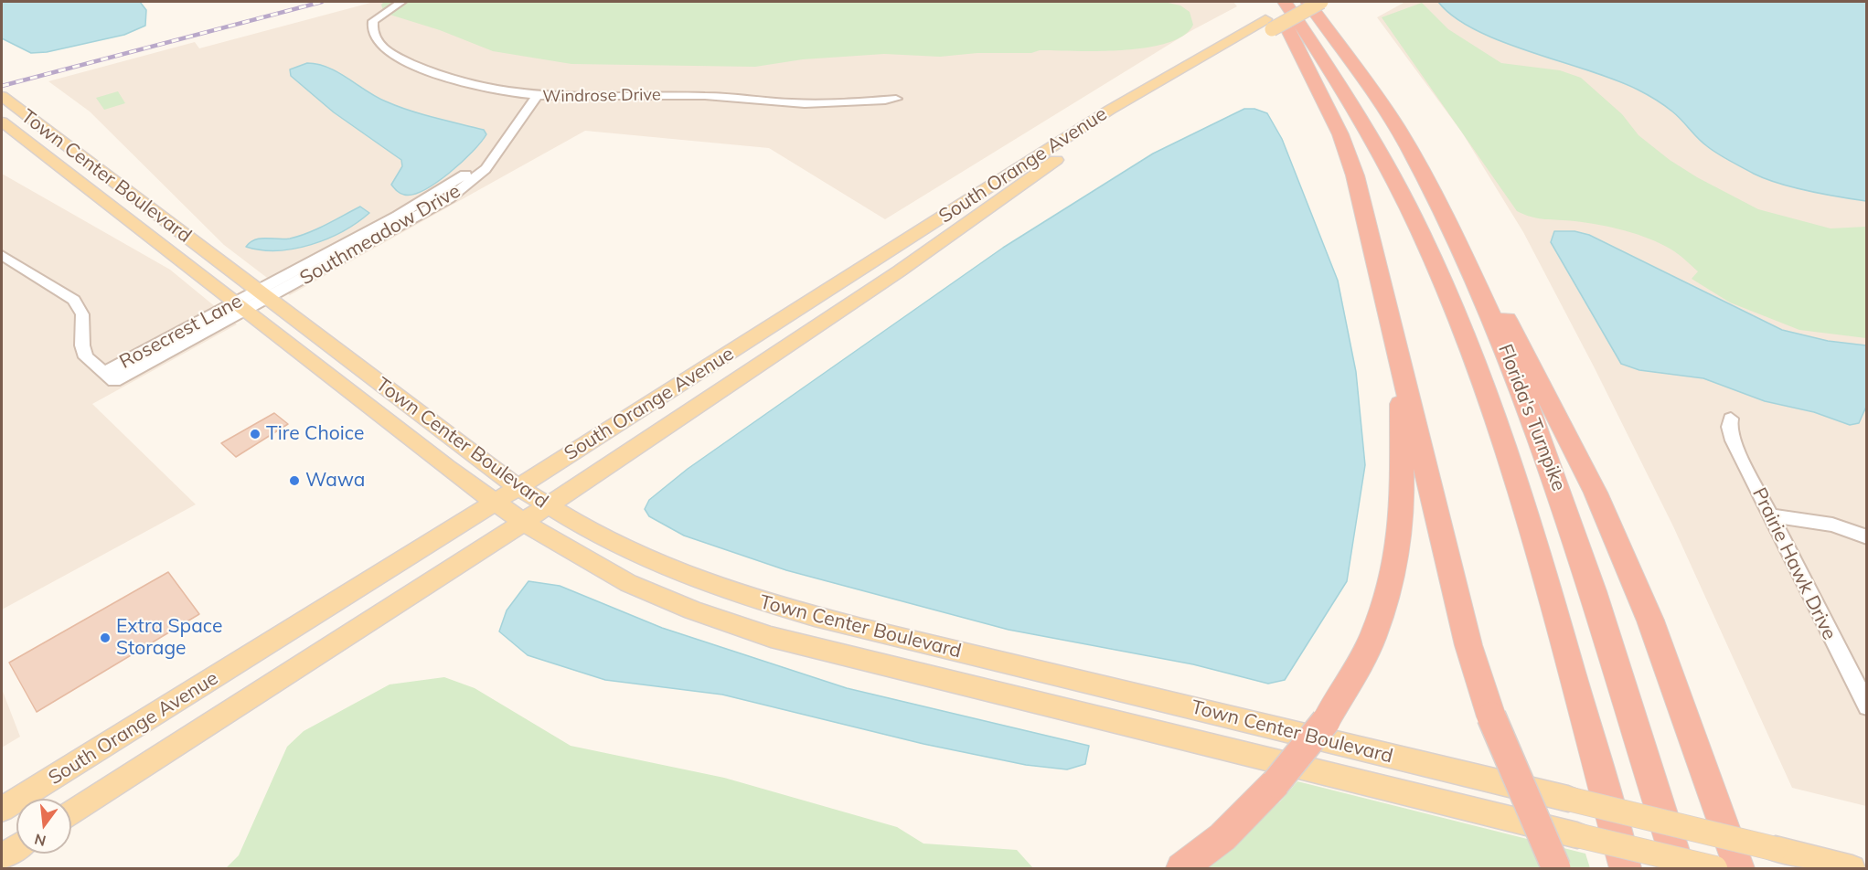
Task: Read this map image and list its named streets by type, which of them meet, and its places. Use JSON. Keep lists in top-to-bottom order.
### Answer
{
  "streets": {
    "highway": ["Florida's Turnpike"],
    "main road": ["South Orange Avenue", "Town Center Boulevard"],
    "street": [
      "Windrose Drive",
      "Southmeadow Drive",
      "Rosecrest Lane",
      "Prairie Hawk Drive"
    ]
  },
  "crossings": [
    ["Windrose Drive", "Southmeadow Drive"],
    ["South Orange Avenue", "Town Center Boulevard"],
    ["Town Center Boulevard", "Southmeadow Drive"],
    ["Town Center Boulevard", "Rosecrest Lane"],
    ["Southmeadow Drive", "Rosecrest Lane"]
  ],
  "places": ["Tire Choice", "Wawa", "Extra Space Storage"],
  "north": "bottom"
}
